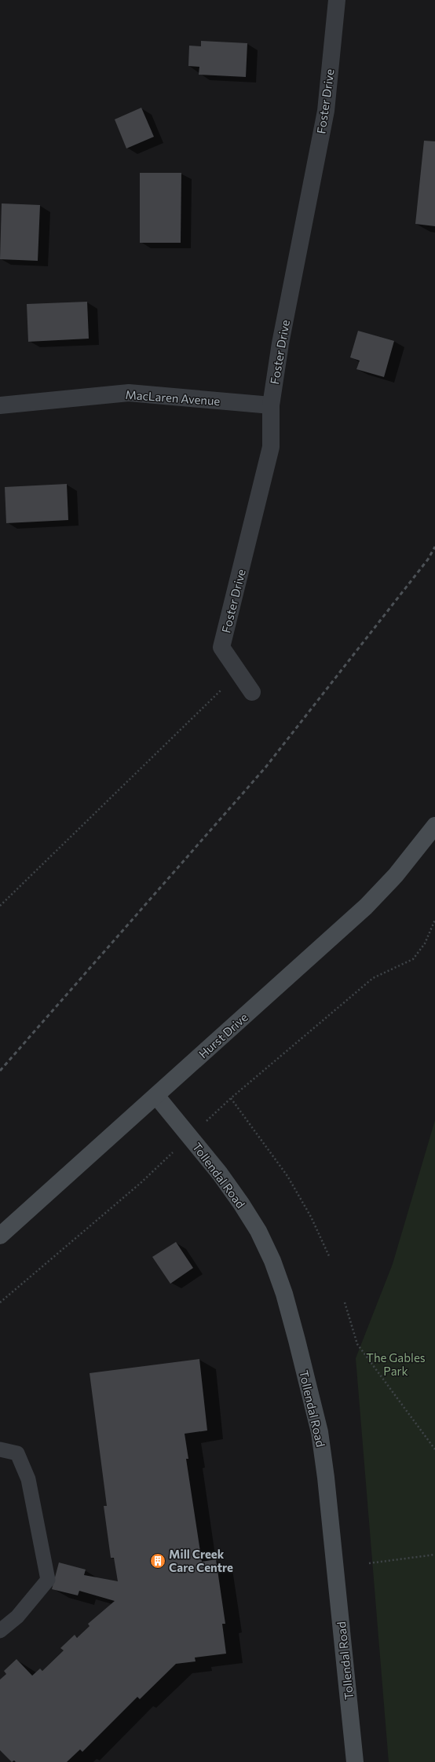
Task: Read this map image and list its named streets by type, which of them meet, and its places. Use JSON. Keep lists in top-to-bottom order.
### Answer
{
  "streets": {
    "street": [
      "Foster Drive",
      "MacLaren Avenue",
      "Hurst Drive",
      "Tollendal Road"
    ]
  },
  "crossings": [
    ["Foster Drive", "MacLaren Avenue"],
    ["Hurst Drive", "Tollendal Road"]
  ],
  "parks": ["The Gables Park"],
  "places": {
    "building": ["Mill Creek Care Centre"]
  }
}
